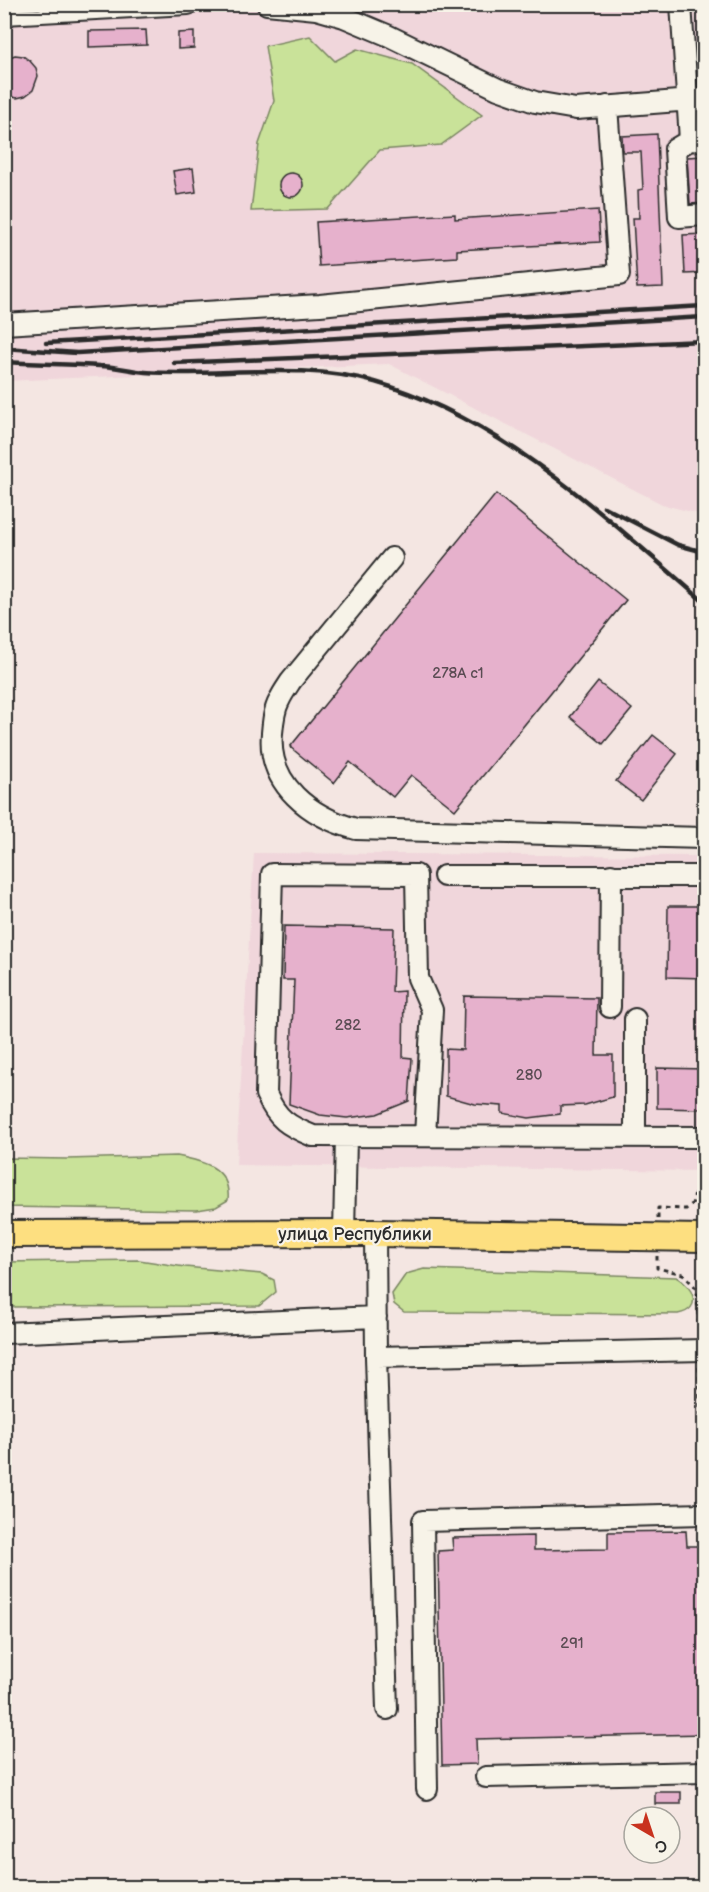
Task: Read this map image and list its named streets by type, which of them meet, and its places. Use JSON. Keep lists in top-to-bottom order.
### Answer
{
  "streets": {
    "main road": ["улица Республики"]
  },
  "house_numbers": [
    "278А с1",
    "282",
    "280",
    "291"
  ],
  "north": "bottom right"
}
